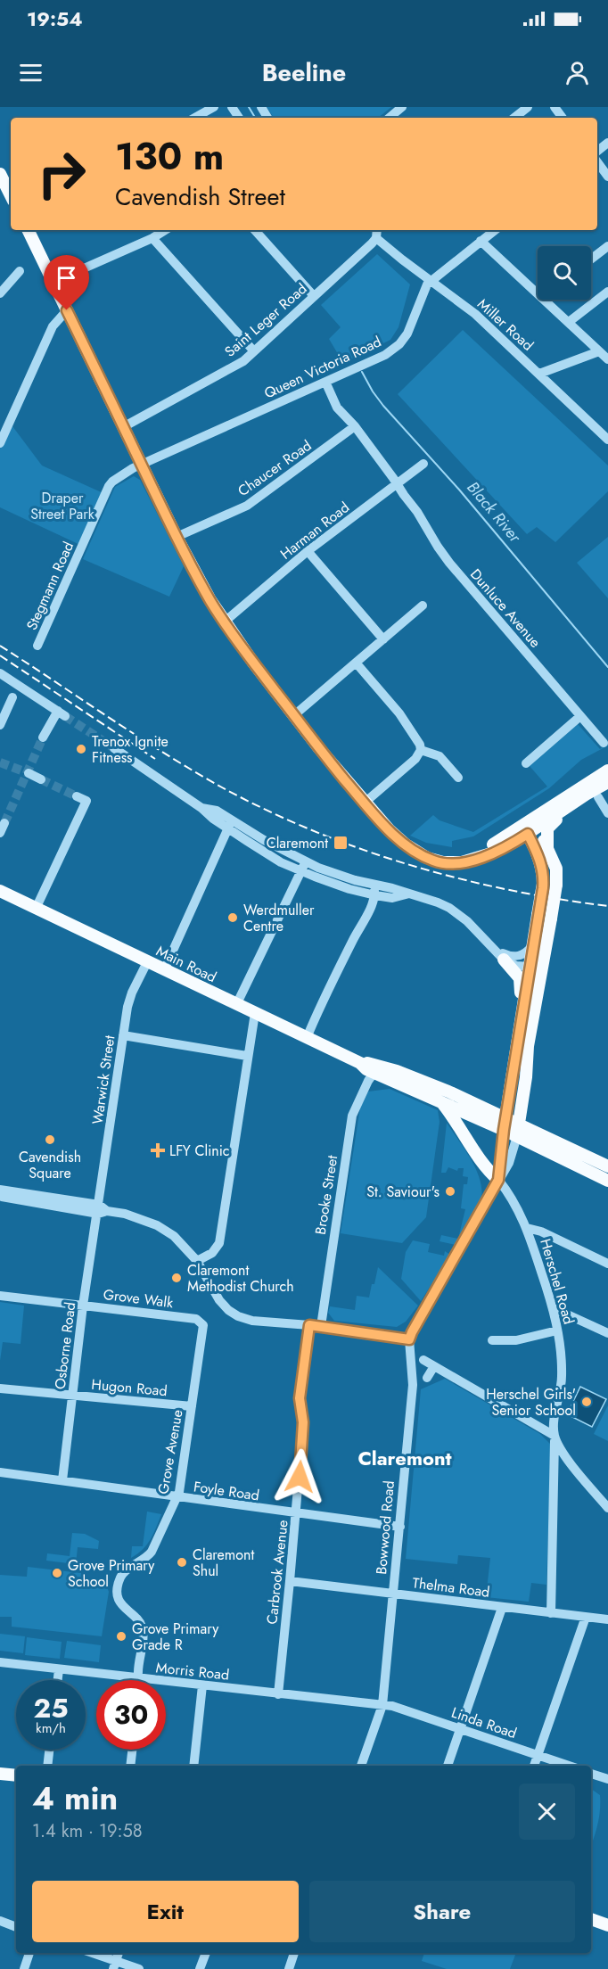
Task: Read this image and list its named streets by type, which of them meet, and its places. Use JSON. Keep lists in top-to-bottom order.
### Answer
{
  "streets": {
    "main road": ["Main Road"],
    "street": [
      "Saint Leger Road",
      "Miller Road",
      "Queen Victoria Road",
      "Chaucer Road",
      "Harman Road",
      "Stegmann Road",
      "Dunluce Avenue",
      "Warwick Street",
      "Brooke Street",
      "Herschel Road",
      "Grove Walk",
      "Osborne Road",
      "Hugon Road",
      "Grove Avenue",
      "Foyle Road",
      "Bowwood Road",
      "Carbrook Avenue",
      "Thelma Road",
      "Morris Road",
      "Linda Road"
    ]
  },
  "crossings": [
    ["Saint Leger Road", "Miller Road"],
    ["Miller Road", "Queen Victoria Road"],
    ["Queen Victoria Road", "Stegmann Road"],
    ["Queen Victoria Road", "Dunluce Avenue"],
    ["Chaucer Road", "Dunluce Avenue"],
    ["Harman Road", "Dunluce Avenue"],
    ["Main Road", "Warwick Street"],
    ["Main Road", "Brooke Street"],
    ["Warwick Street", "Osborne Road"],
    ["Herschel Road", "Thelma Road"],
    ["Grove Walk", "Osborne Road"],
    ["Grove Walk", "Grove Avenue"],
    ["Osborne Road", "Hugon Road"],
    ["Osborne Road", "Foyle Road"],
    ["Hugon Road", "Grove Avenue"],
    ["Grove Avenue", "Foyle Road"],
    ["Grove Avenue", "Morris Road"],
    ["Foyle Road", "Bowwood Road"],
    ["Foyle Road", "Carbrook Avenue"],
    ["Bowwood Road", "Thelma Road"],
    ["Bowwood Road", "Morris Road"],
    ["Bowwood Road", "Linda Road"],
    ["Carbrook Avenue", "Thelma Road"],
    ["Carbrook Avenue", "Morris Road"],
    ["Morris Road", "Linda Road"]
  ],
  "districts": ["Claremont"],
  "water": ["Black River"],
  "parks": ["Draper Street Park"],
  "places": {
    "other": [
      "Trenox Ignite Fitness",
      "Werdmuller Centre",
      "Cavendish Square",
      "St. Saviour's",
      "Claremont Methodist Church",
      "Herschel Girls' Senior School",
      "Claremont Shul",
      "Grove Primary School",
      "Grove Primary Grade R"
    ],
    "transit": ["Claremont"],
    "health": ["LFY Clinic"]
  },
  "page": {
    "status": "19:54",
    "header": "Beeline",
    "turn": ["130 m", "Cavendish Street"],
    "speed": "25 km/h",
    "limit": "30",
    "heading": ["4 min", "1.4 km · 19:58"],
    "buttons": ["Exit", "Share"]
  }
}
